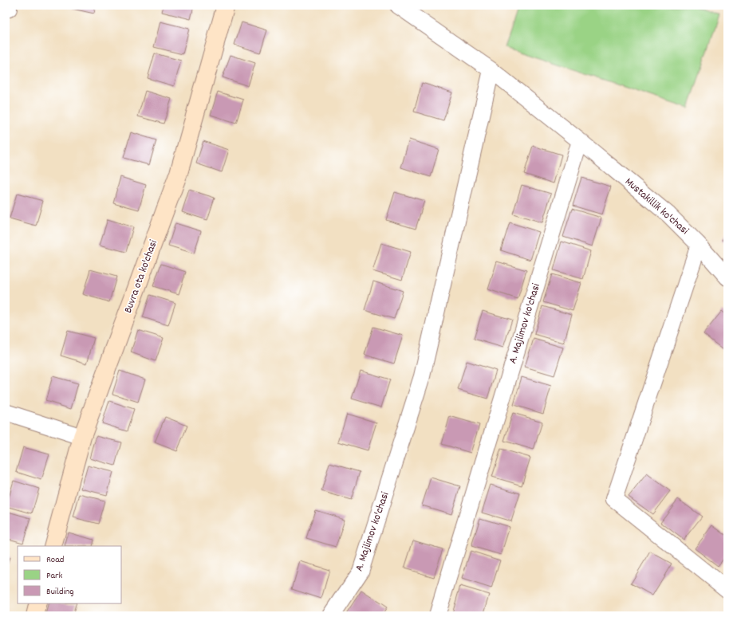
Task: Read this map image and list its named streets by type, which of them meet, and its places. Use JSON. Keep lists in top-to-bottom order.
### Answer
{
  "streets": {
    "main road": ["Buvra ota ko'chasi"],
    "street": ["Mustakillik ko'chasi", "A. Majlimov ko'chasi"]
  },
  "crossings": [
    ["Mustakillik ko'chasi", "A. Majlimov ko'chasi"]
  ],
  "legend": ["Road", "Park", "Building"]
}
